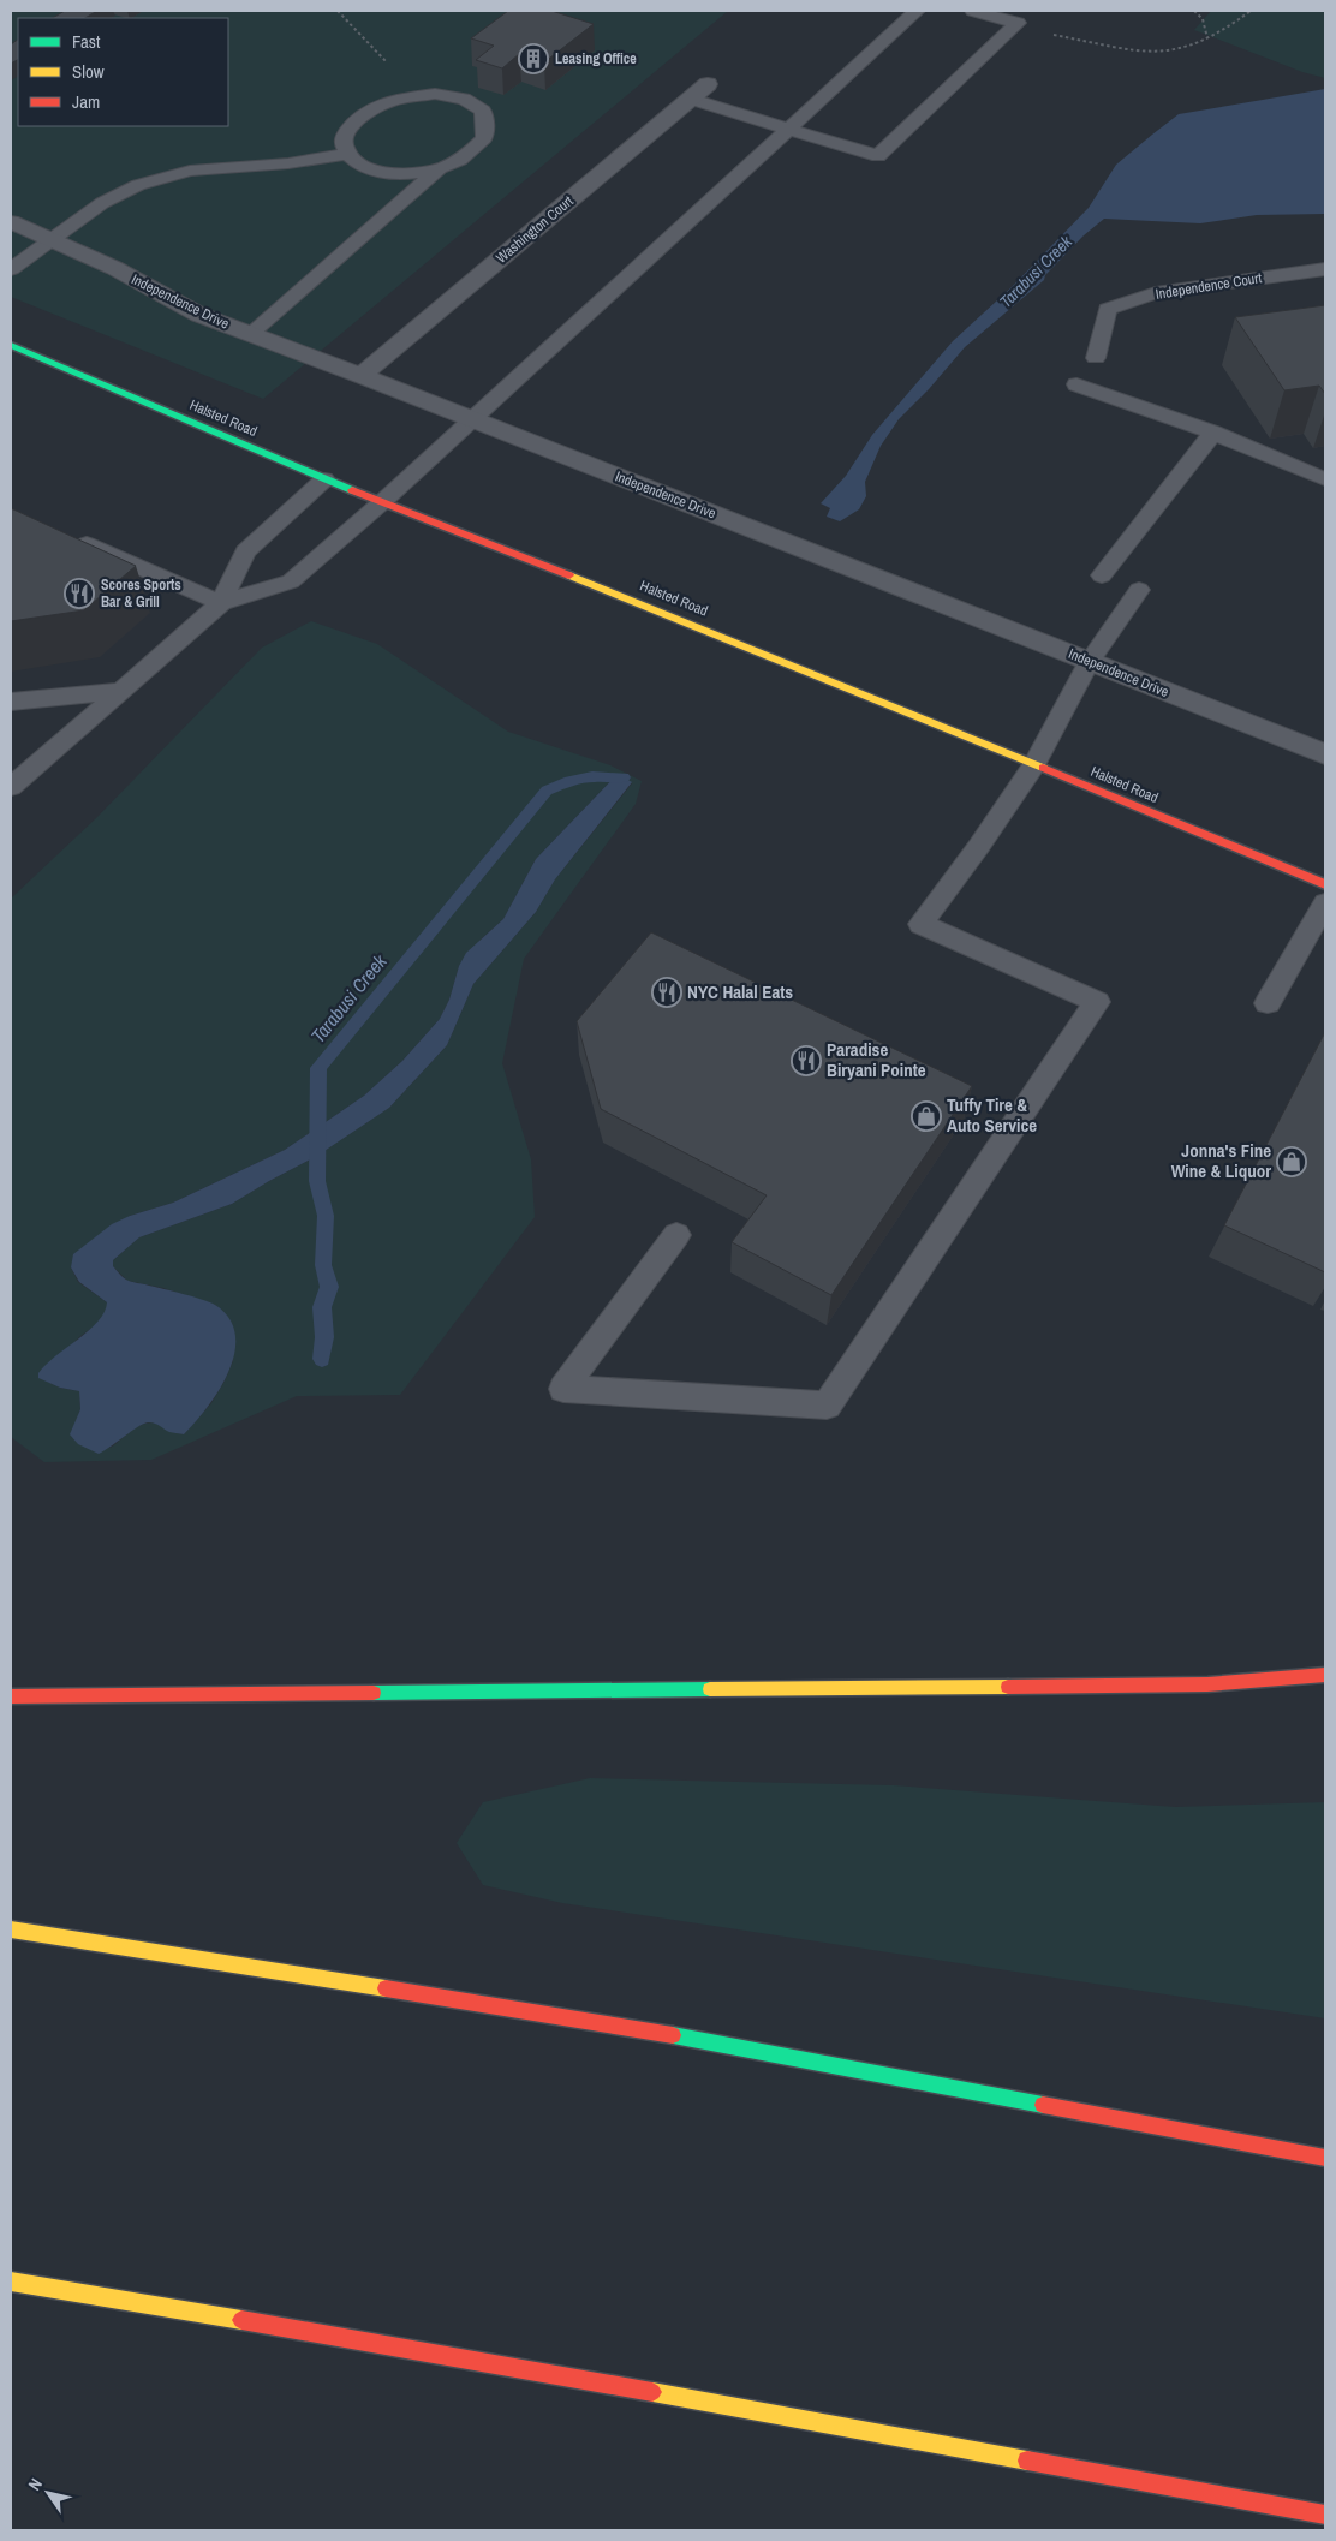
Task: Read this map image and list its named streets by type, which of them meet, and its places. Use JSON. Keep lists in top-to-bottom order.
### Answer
{
  "streets": {
    "main road": ["Halsted Road"],
    "street": ["Washington Court", "Independence Drive"],
    "lane": ["Independence Court"]
  },
  "crossings": [
    ["Washington Court", "Independence Drive"]
  ],
  "water": ["Tarabusi Creek"],
  "places": {
    "building": ["Leasing Office"],
    "restaurant": ["Scores Sports Bar & Grill", "NYC Halal Eats", "Paradise Biryani Pointe"],
    "shop": ["Tuffy Tire & Auto Service", "Jonna's Fine Wine & Liquor"]
  },
  "legend": ["Fast", "Slow", "Jam"],
  "north": "top left"
}
